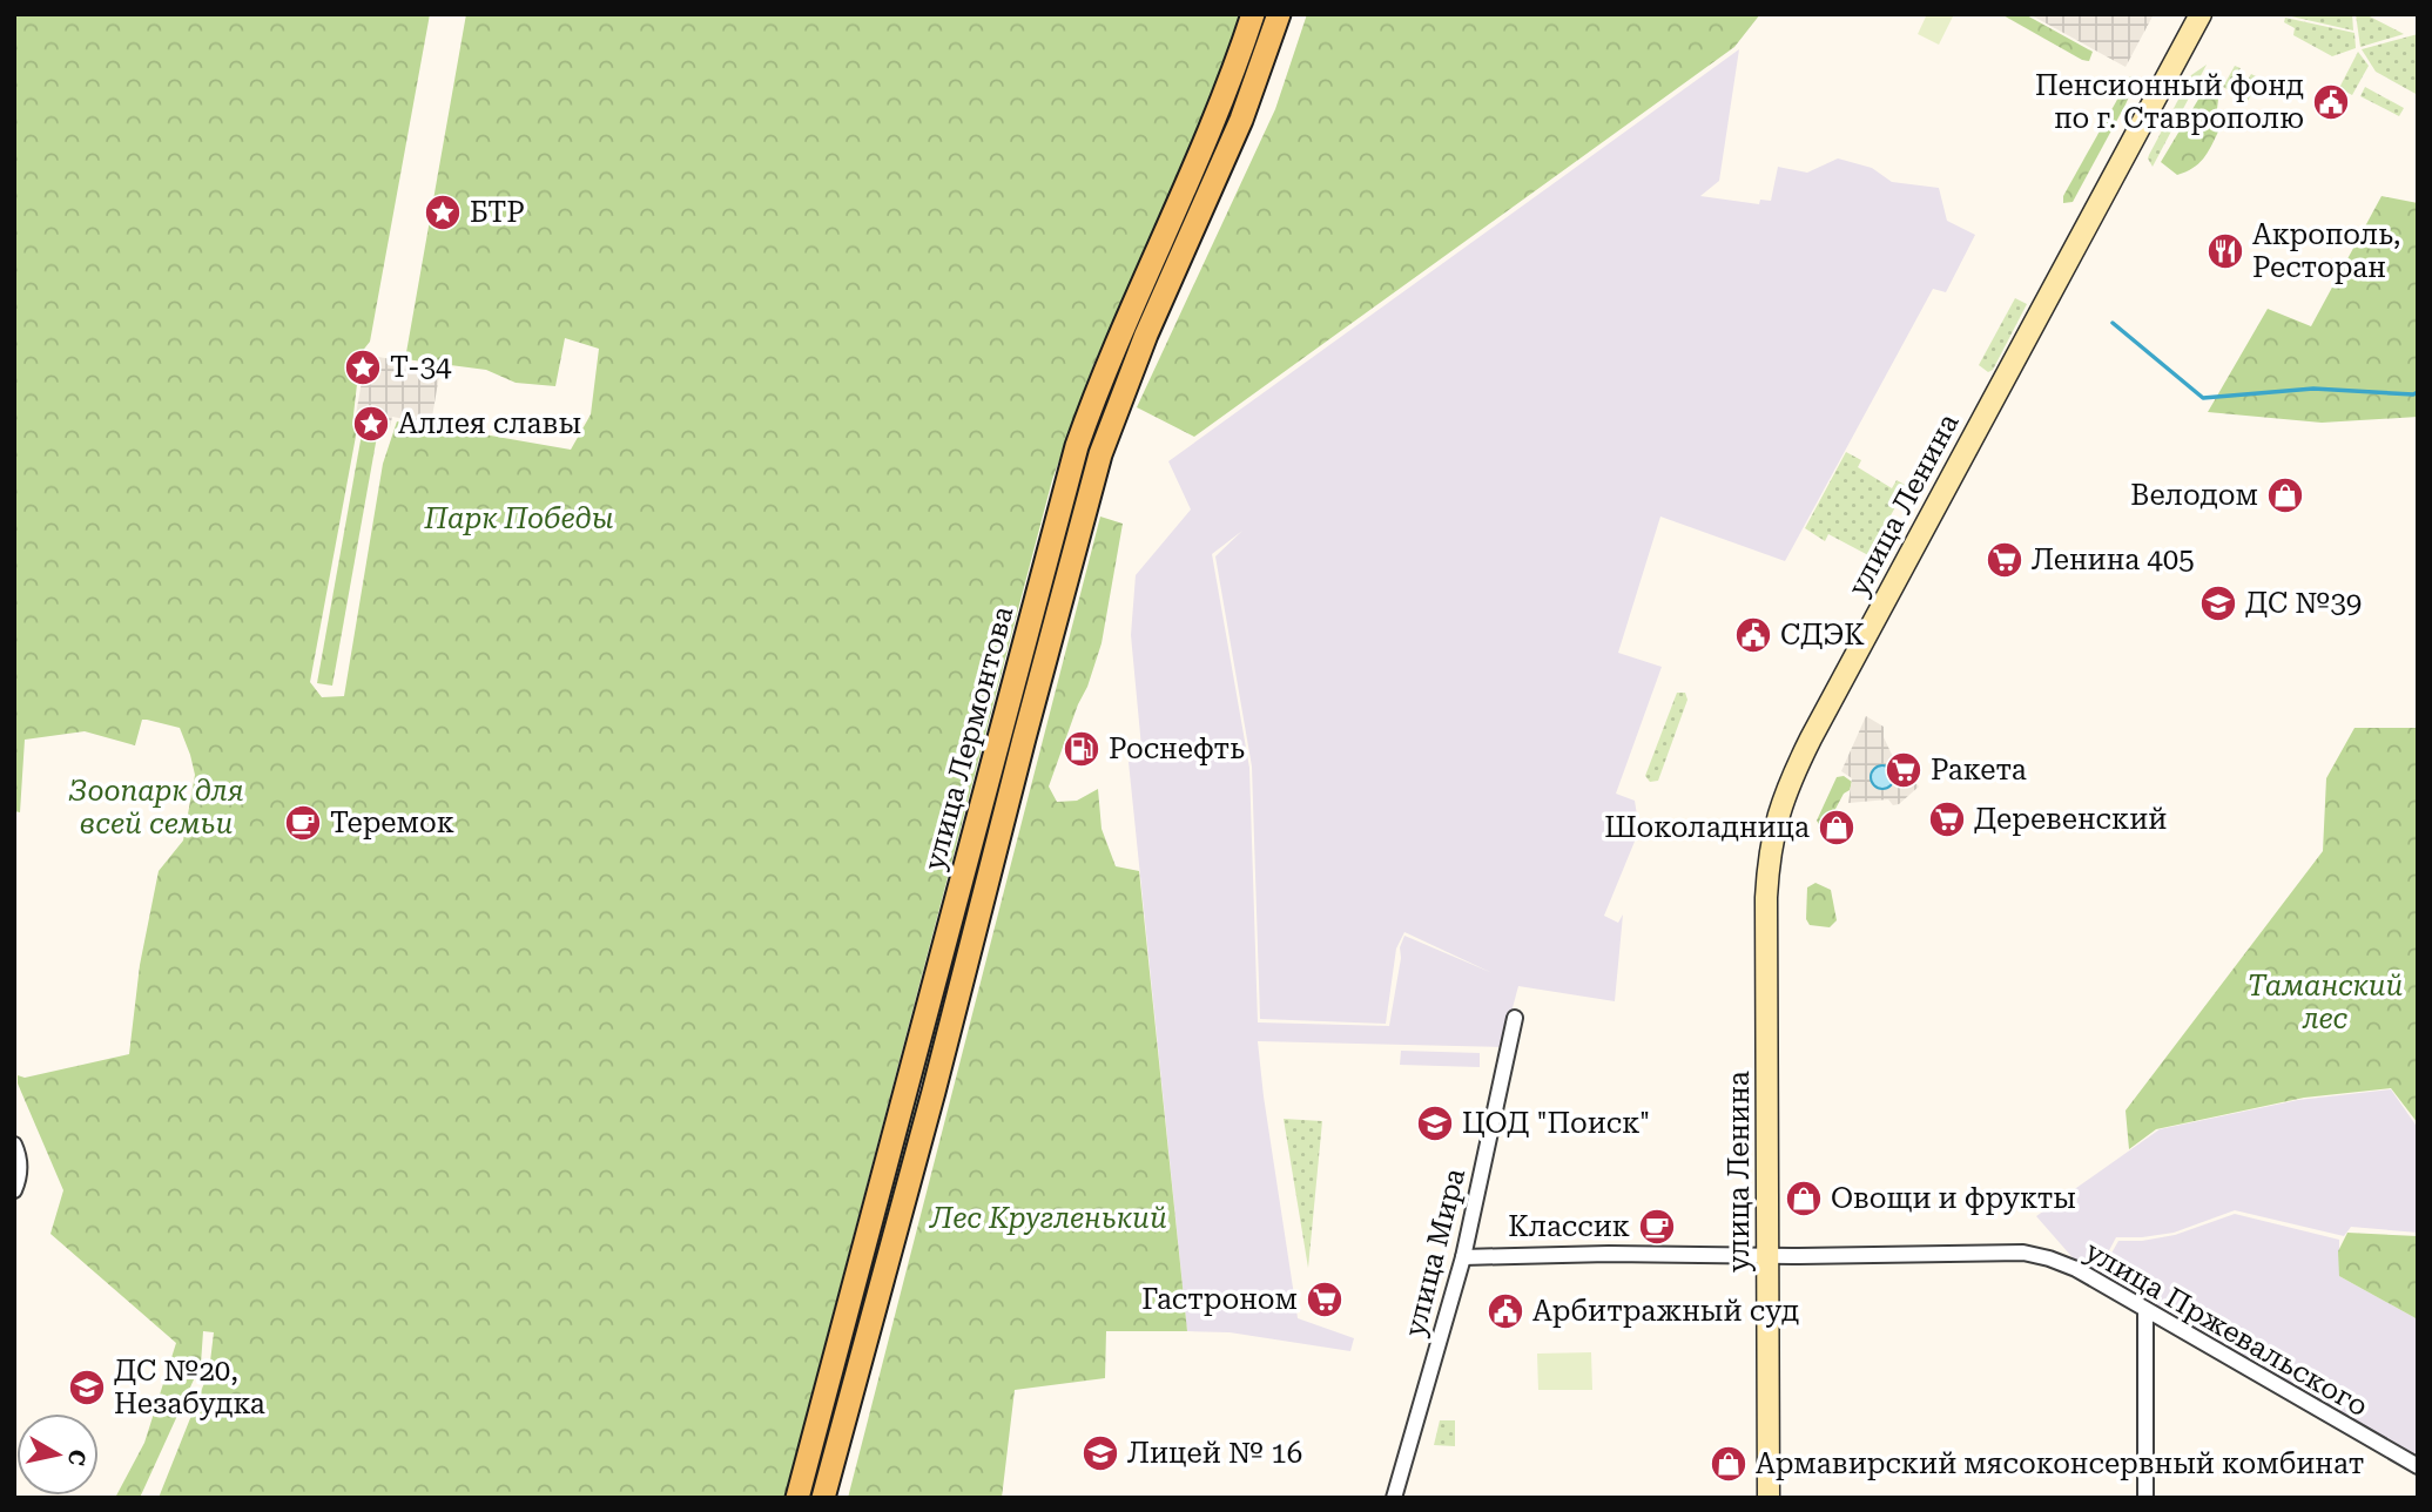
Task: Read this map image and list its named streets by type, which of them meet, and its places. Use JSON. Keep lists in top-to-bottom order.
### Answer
{
  "streets": {
    "main road": ["улица Ленина", "улица Лермонтова"],
    "street": ["улица Мира", "улица Пржевальского"]
  },
  "crossings": [
    ["улица Ленина", "улица Пржевальского"],
    ["улица Мира", "улица Пржевальского"]
  ],
  "parks": [
    "Парк Победы",
    "Зоопарк для всей семьи",
    "Таманский лес",
    "Лес Кругленький"
  ],
  "places": {
    "public building": ["Пенсионный фонд по г. Ставрополю", "СДЭК", "Арбитражный суд"],
    "place": ["БТР", "Т-34", "Аллея славы"],
    "restaurant": ["Акрополь, Ресторан"],
    "shop": [
      "Велодом",
      "Шоколадница",
      "Овощи и фрукты",
      "Армавирский мясоконсервный комбинат"
    ],
    "supermarket": [
      "Ленина 405",
      "Ракета",
      "Деревенский",
      "Гастроном"
    ],
    "school or university": [
      "ДС №39",
      "ЦОД \"Поиск\"",
      "ДС №20, Незабудка",
      "Лицей № 16"
    ],
    "fuel station": ["Роснефть"],
    "cafe": ["Теремок", "Классик"]
  },
  "north": "right"
}
